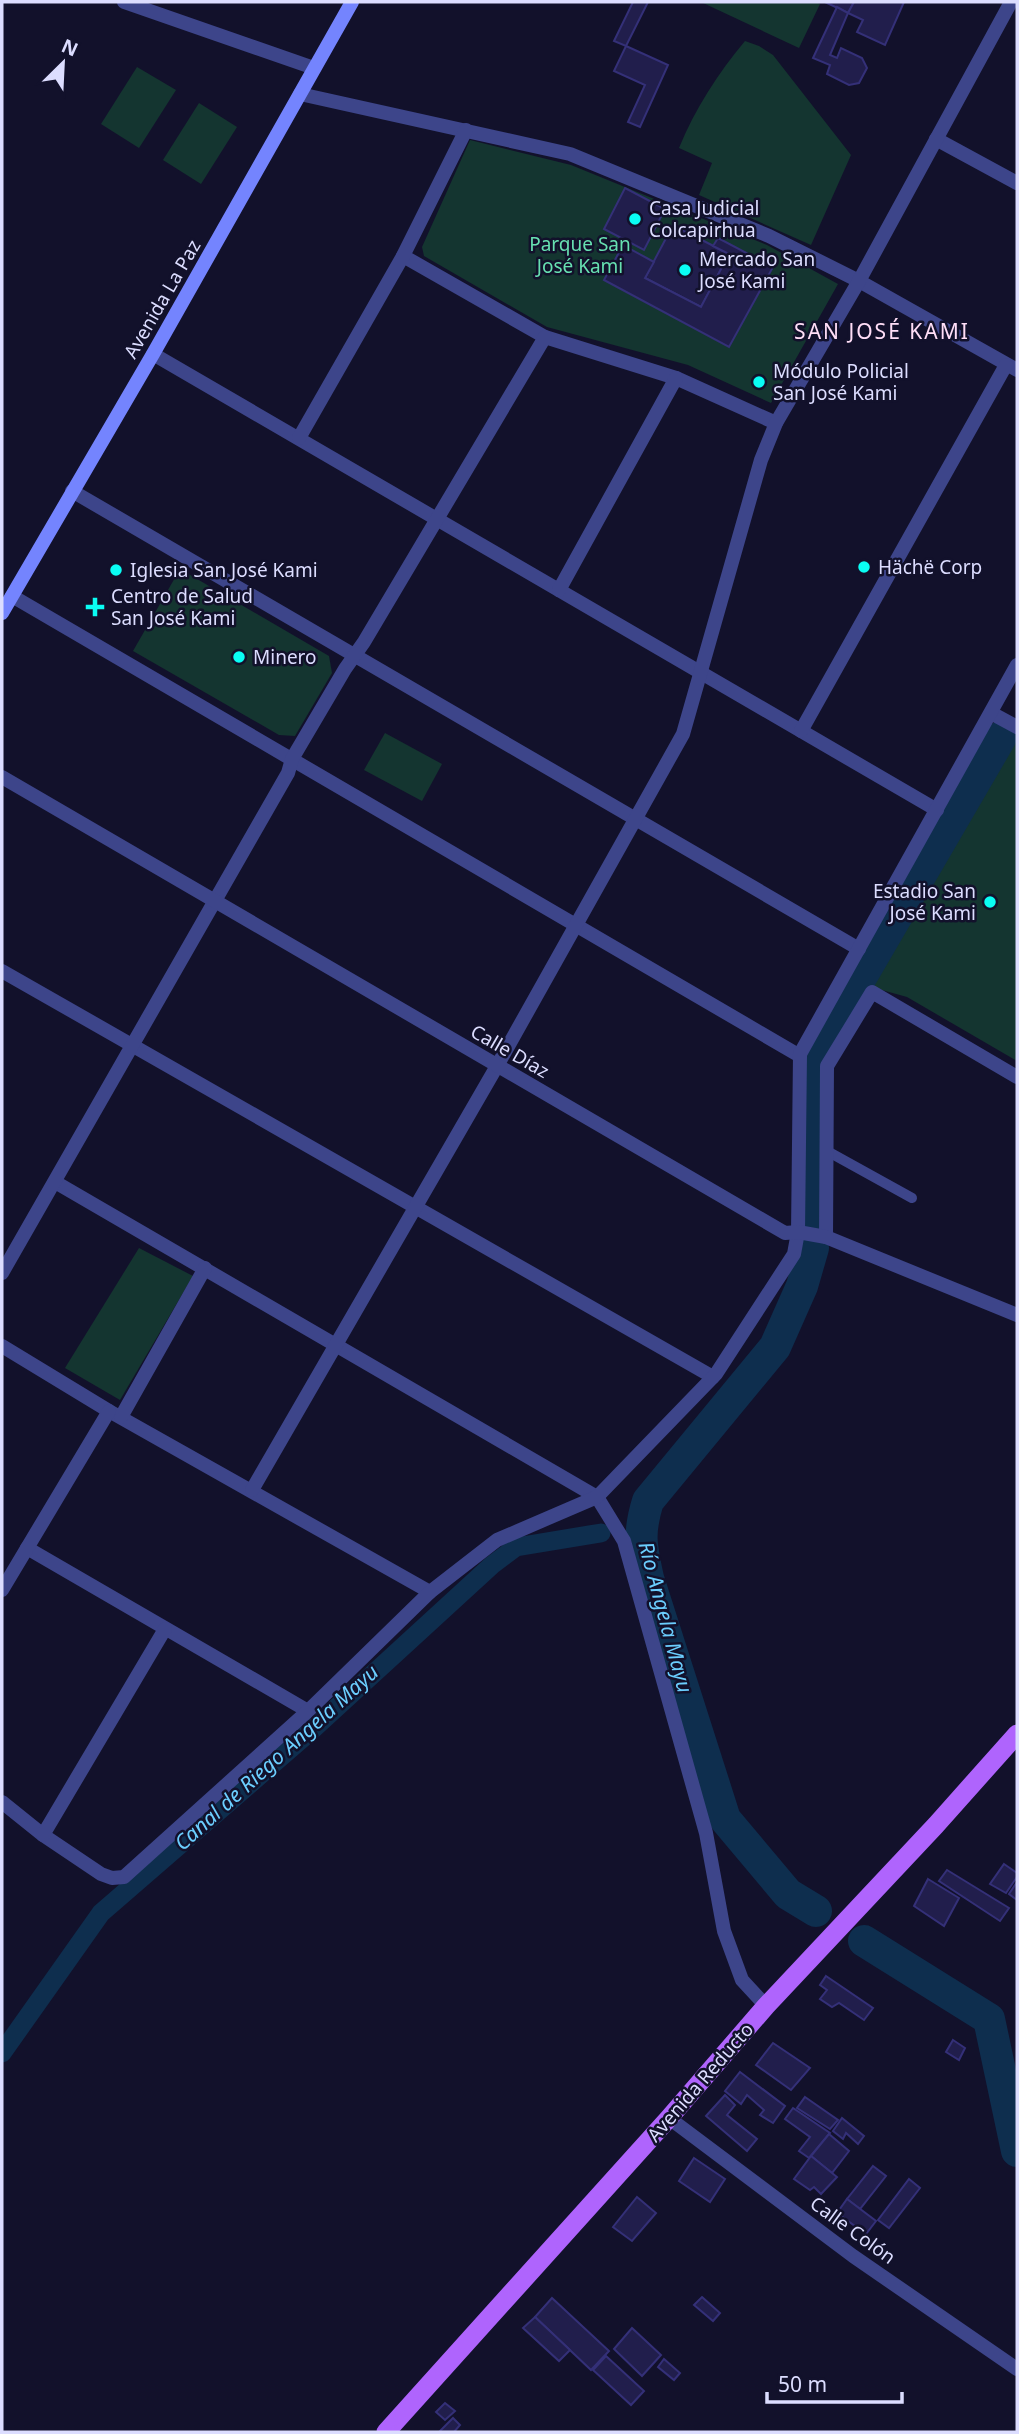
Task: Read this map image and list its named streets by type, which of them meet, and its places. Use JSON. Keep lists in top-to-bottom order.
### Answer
{
  "streets": {
    "main road": ["Avenida La Paz", "Avenida Reducto"],
    "street": ["Calle Díaz", "Calle Colón"]
  },
  "crossings": [
    ["Avenida Reducto", "Calle Colón"]
  ],
  "districts": ["SAN JOSÉ KAMI"],
  "water": ["Río Angela Mayu", "Canal de Riego Angela Mayu"],
  "parks": ["Parque San José Kami"],
  "places": {
    "other": [
      "Casa Judicial Colcapirhua",
      "Mercado San José Kami",
      "Módulo Policial San José Kami",
      "Hächë Corp",
      "Iglesia San José Kami",
      "Minero",
      "Estadio San José Kami"
    ],
    "health": ["Centro de Salud San José Kami"]
  },
  "scale_bar": "50 m",
  "north": "top right"
}
